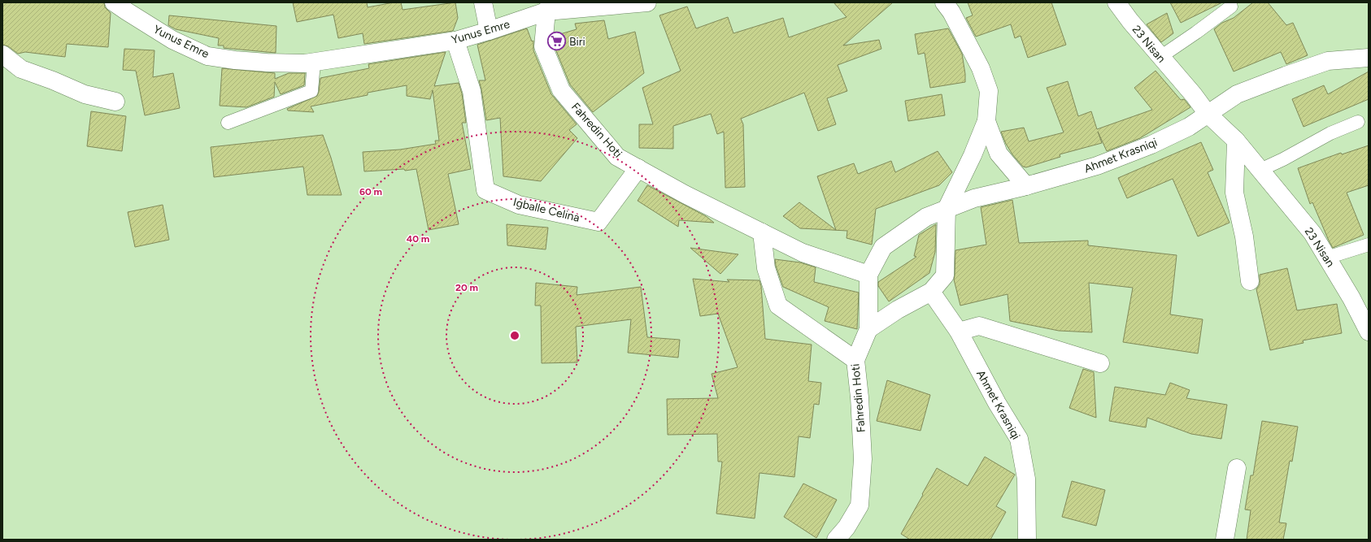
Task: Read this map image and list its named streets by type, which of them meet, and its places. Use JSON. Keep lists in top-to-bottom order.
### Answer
{
  "streets": {
    "street": [
      "Yunus Emre",
      "23 Nisan",
      "Fahredin Hoti",
      "Ahmet Krasniqi",
      "Igballe Celina"
    ]
  },
  "crossings": [
    ["Yunus Emre", "Fahredin Hoti"],
    ["Yunus Emre", "Igballe Celina"],
    ["23 Nisan", "Ahmet Krasniqi"],
    ["Fahredin Hoti", "Ahmet Krasniqi"],
    ["Fahredin Hoti", "Igballe Celina"]
  ],
  "places": {
    "supermarket": ["Biri"]
  },
  "rings": ["60 m", "40 m", "20 m"]
}
